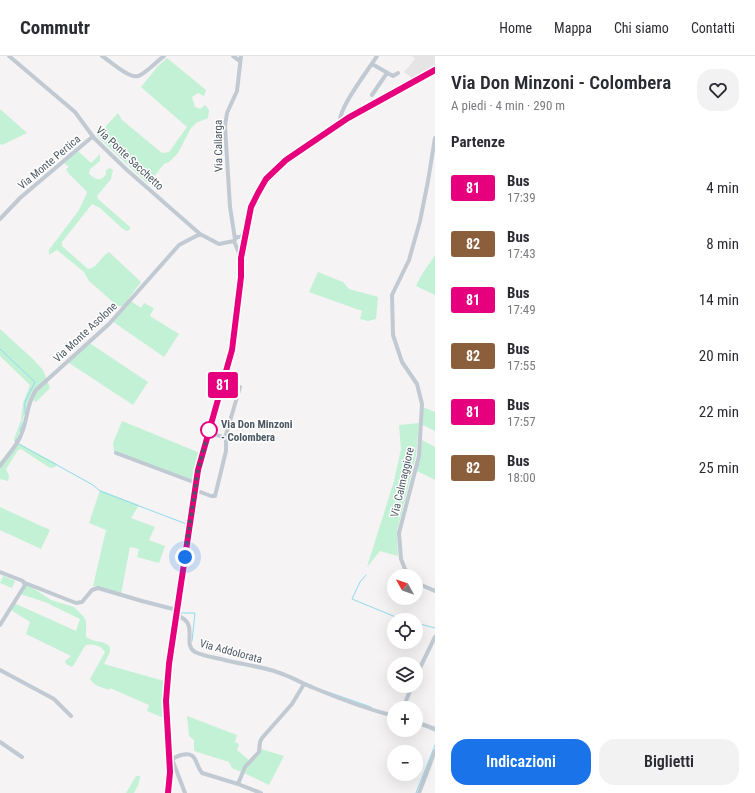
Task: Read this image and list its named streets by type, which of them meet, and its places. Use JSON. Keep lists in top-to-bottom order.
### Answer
{
  "streets": {
    "street": [
      "Via Callarga",
      "Via Ponte Sacchetto",
      "Via Monte Pertica",
      "Via Monte Asolone",
      "Via Calmaggiore",
      "Via Addolorata"
    ]
  },
  "crossings": [
    ["Via Callarga", "Via Ponte Sacchetto"],
    ["Via Ponte Sacchetto", "Via Monte Pertica"],
    ["Via Ponte Sacchetto", "Via Monte Asolone"]
  ],
  "places": ["Via Don Minzoni - Colombera"],
  "lines": ["bus line 81"],
  "north": "top left",
  "page": {
    "header": "Commutr",
    "nav": [
      "Home",
      "Mappa",
      "Chi siamo",
      "Contatti"
    ],
    "on_map": "81",
    "heading": [
      ["Via Don Minzoni - Colombera", "A piedi · 4 min · 290 m"],
      "Partenze"
    ],
    "list": [
      {
        "mark": "81",
        "name": "Bus",
        "note": "17:39",
        "value": "4 min"
      },
      {
        "mark": "82",
        "name": "Bus",
        "note": "17:43",
        "value": "8 min"
      },
      {
        "mark": "81",
        "name": "Bus",
        "note": "17:49",
        "value": "14 min"
      },
      {
        "mark": "82",
        "name": "Bus",
        "note": "17:55",
        "value": "20 min"
      },
      {
        "mark": "81",
        "name": "Bus",
        "note": "17:57",
        "value": "22 min"
      },
      {
        "mark": "82",
        "name": "Bus",
        "note": "18:00",
        "value": "25 min"
      }
    ],
    "map_buttons": ["+", "−"],
    "buttons": ["Indicazioni", "Biglietti"]
  }
}
